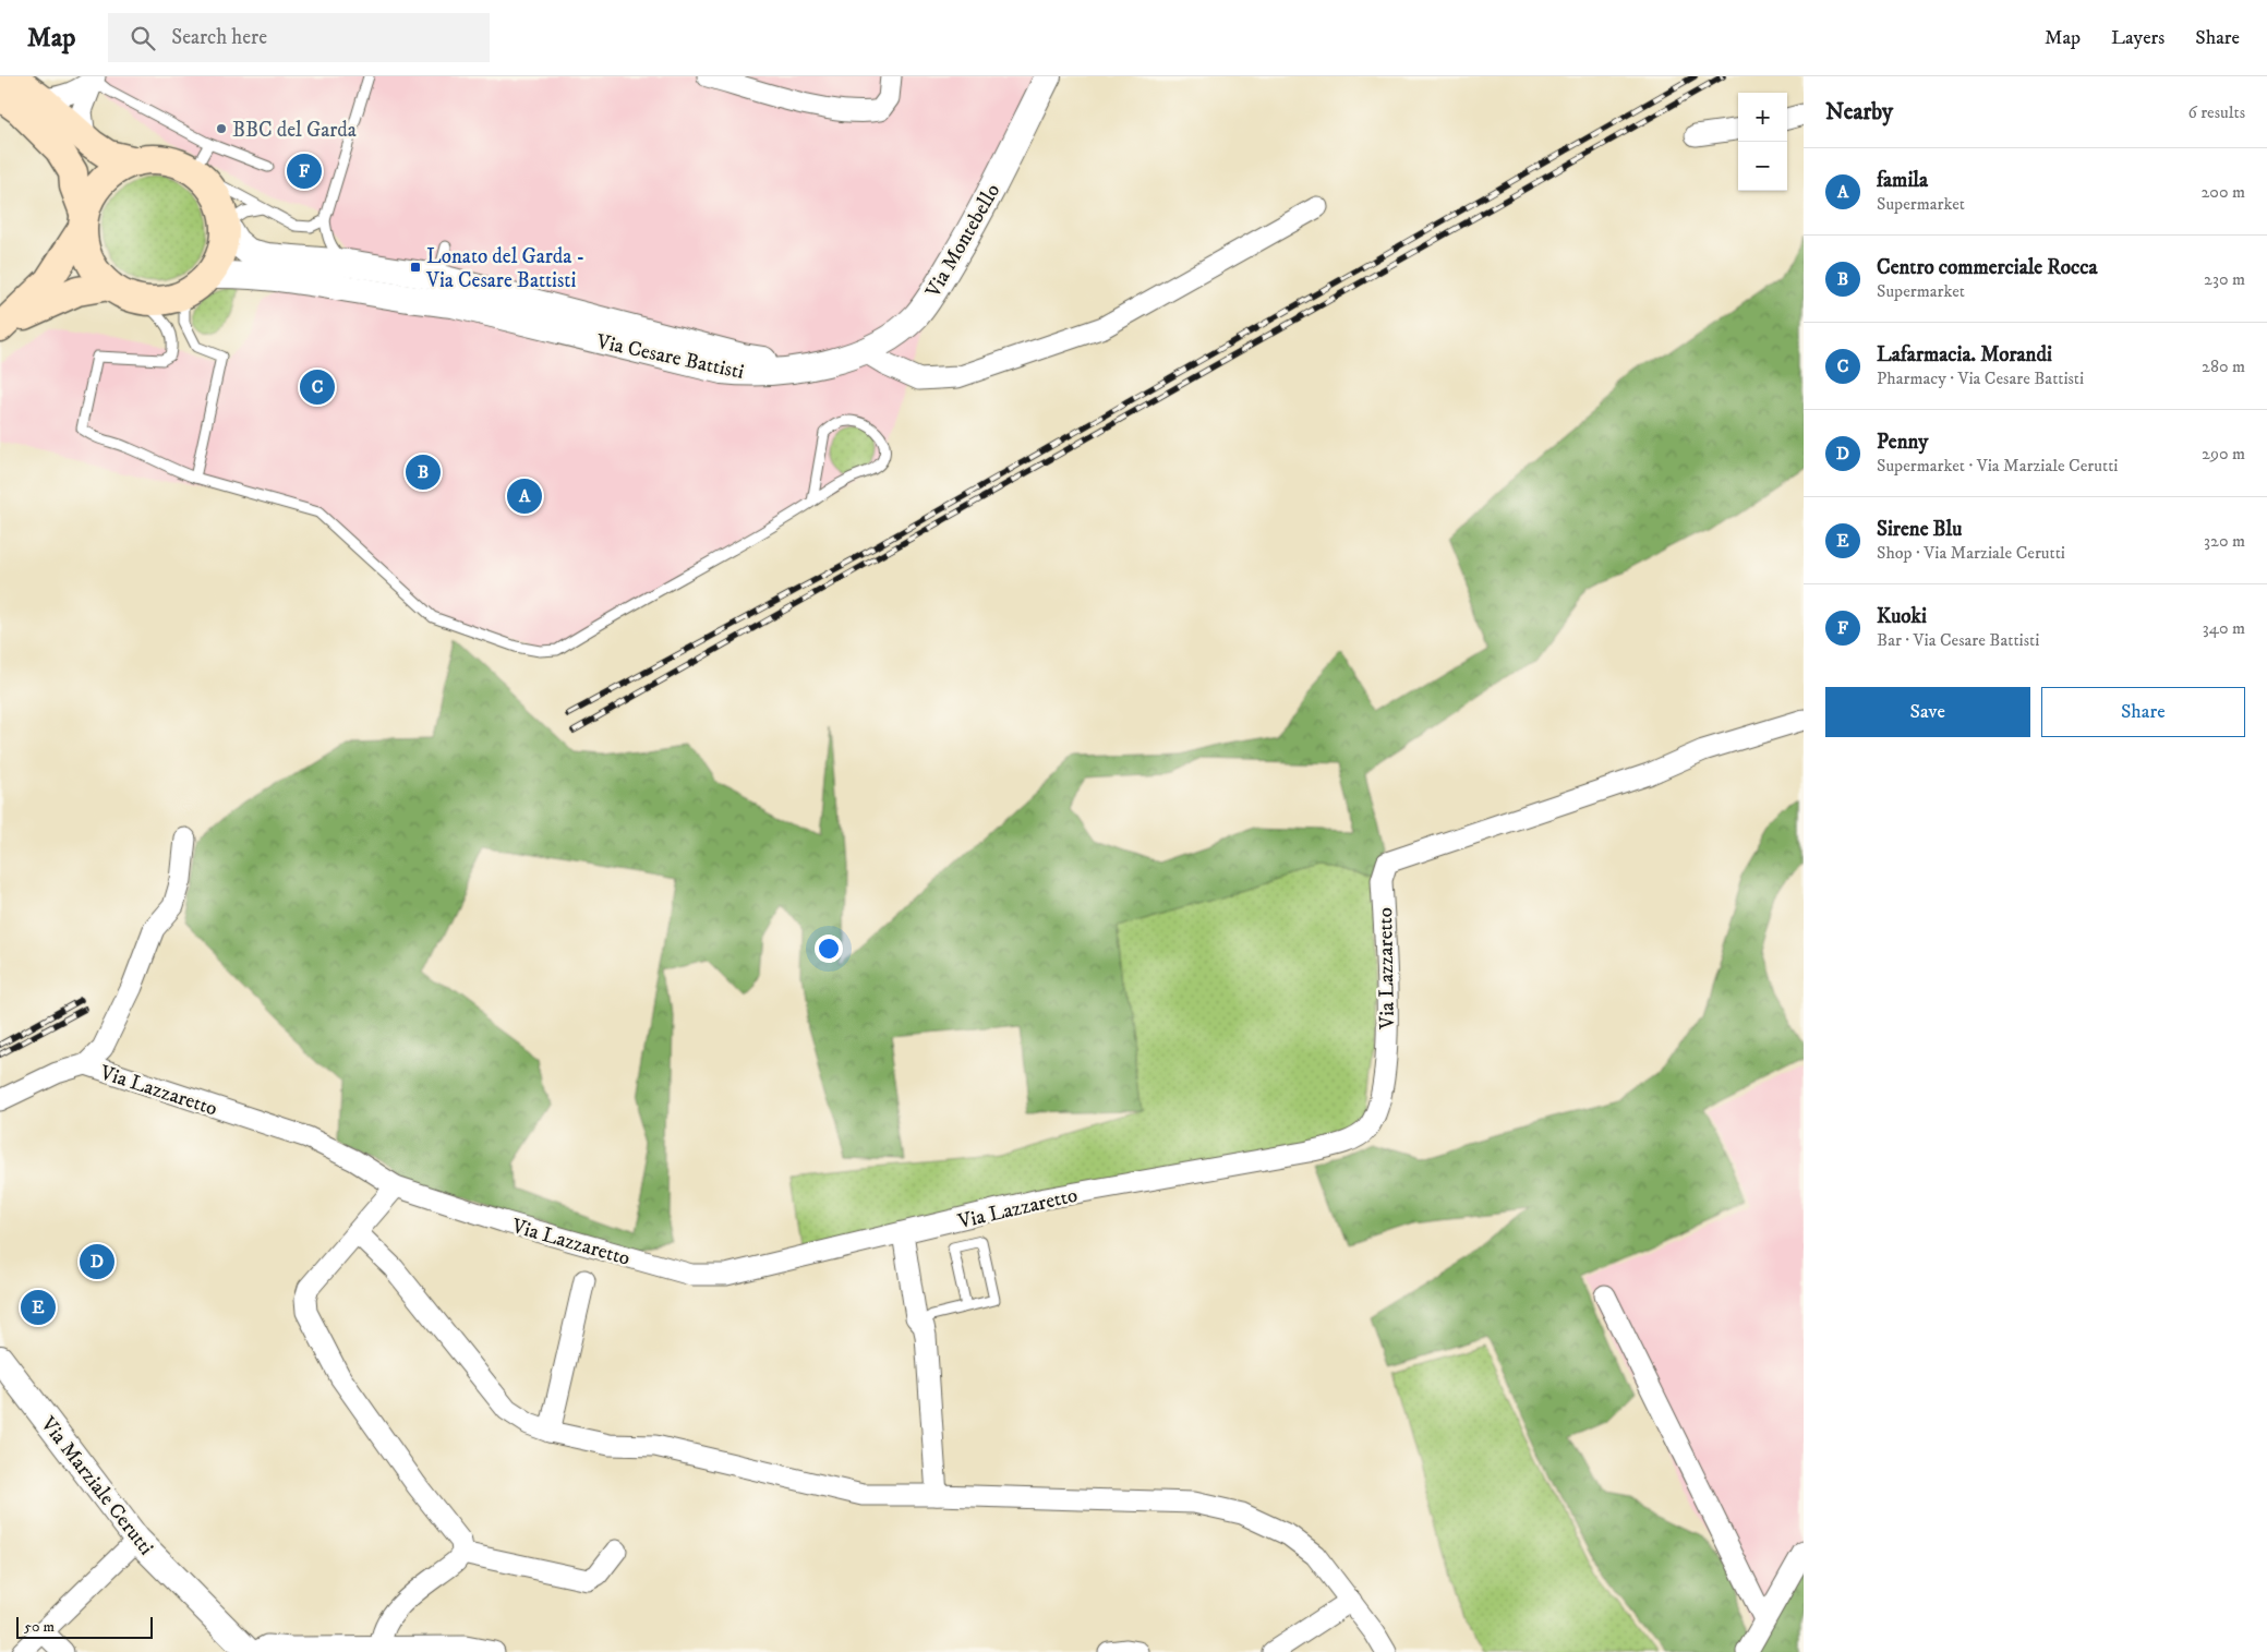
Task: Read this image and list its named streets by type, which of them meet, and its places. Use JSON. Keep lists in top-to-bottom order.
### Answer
{
  "streets": {
    "street": [
      "Via Montebello",
      "Via Cesare Battisti",
      "Via Lazzaretto",
      "Via Marziale Cerutti"
    ]
  },
  "crossings": [
    ["Via Montebello", "Via Cesare Battisti"]
  ],
  "places": {
    "other": ["BBC del Garda"],
    "transit": ["Lonato del Garda - Via Cesare Battisti"]
  },
  "scale_bar": "50 m",
  "page": {
    "header": "Map",
    "search": "Search here",
    "nav": ["Map", "Layers", "Share"],
    "heading": ["Nearby", "6 results"],
    "map_buttons": ["+", "−"],
    "list": [
      {
        "mark": "A",
        "name": "famila",
        "note": "Supermarket",
        "value": "200 m"
      },
      {
        "mark": "B",
        "name": "Centro commerciale Rocca",
        "note": "Supermarket",
        "value": "230 m"
      },
      {
        "mark": "C",
        "name": "Lafarmacia. Morandi",
        "note": "Pharmacy · Via Cesare Battisti",
        "value": "280 m"
      },
      {
        "mark": "D",
        "name": "Penny",
        "note": "Supermarket · Via Marziale Cerutti",
        "value": "290 m"
      },
      {
        "mark": "E",
        "name": "Sirene Blu",
        "note": "Shop · Via Marziale Cerutti",
        "value": "320 m"
      },
      {
        "mark": "F",
        "name": "Kuoki",
        "note": "Bar · Via Cesare Battisti",
        "value": "340 m"
      }
    ],
    "pins": [
      "F",
      "C",
      "B",
      "A",
      "D",
      "E"
    ],
    "buttons": ["Save", "Share"],
    "scale": "50 m"
  }
}
